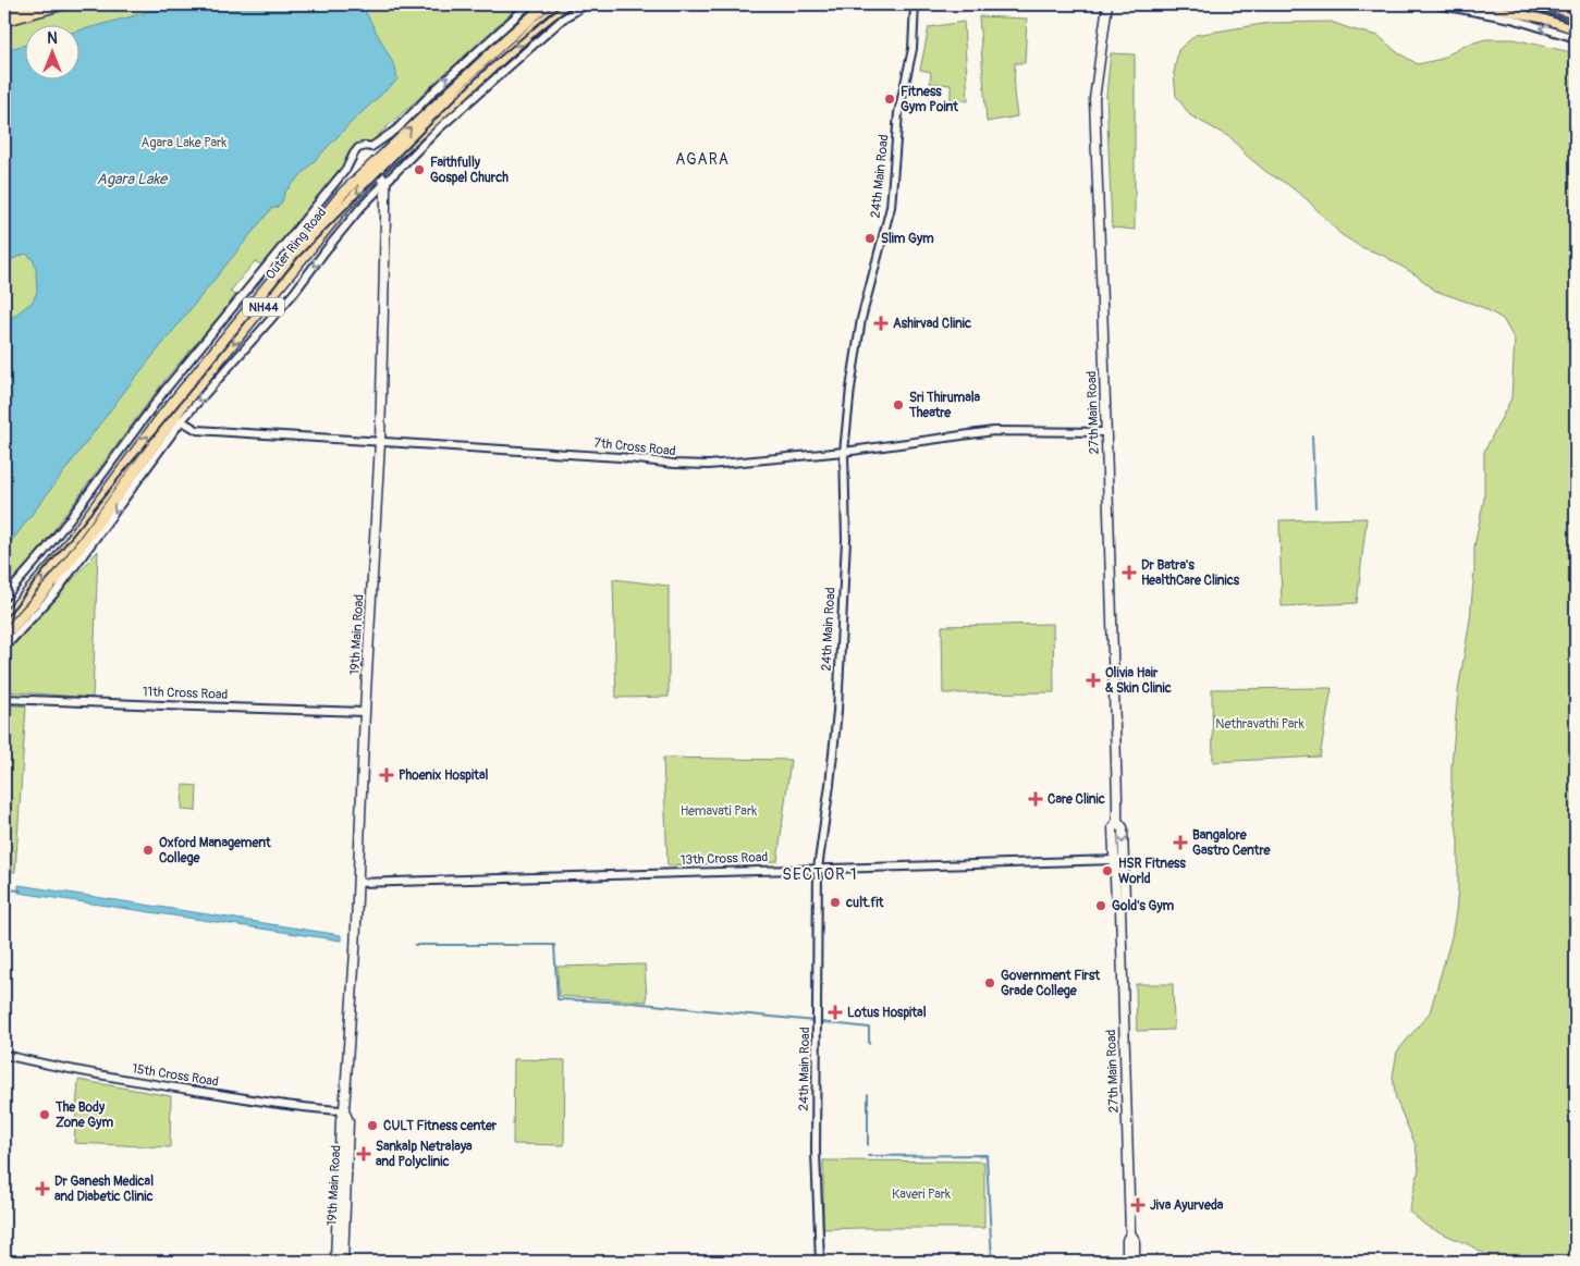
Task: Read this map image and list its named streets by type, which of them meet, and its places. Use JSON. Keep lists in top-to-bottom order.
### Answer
{
  "streets": {
    "main road": [
      "Outer Ring Road",
      "NH44",
      "27th Main Road",
      "19th Main Road"
    ],
    "street": [
      "24th Main Road",
      "7th Cross Road",
      "11th Cross Road",
      "13th Cross Road",
      "15th Cross Road"
    ]
  },
  "crossings": [
    ["24th Main Road", "7th Cross Road"],
    ["24th Main Road", "13th Cross Road"],
    ["Outer Ring Road", "7th Cross Road"],
    ["27th Main Road", "7th Cross Road"],
    ["27th Main Road", "13th Cross Road"],
    ["7th Cross Road", "19th Main Road"],
    ["19th Main Road", "11th Cross Road"],
    ["19th Main Road", "13th Cross Road"],
    ["19th Main Road", "15th Cross Road"]
  ],
  "districts": ["AGARA", "SECTOR 1"],
  "water": ["Agara Lake"],
  "parks": [
    "Agara Lake Park",
    "Nethravathi Park",
    "Hemavati Park",
    "Kaveri Park"
  ],
  "places": {
    "other": [
      "Fitness Gym Point",
      "Faithfully Gospel Church",
      "Slim Gym",
      "Sri Thirumala Theatre",
      "Oxford Management College",
      "HSR Fitness World",
      "cult.fit",
      "Gold's Gym",
      "Government First Grade College",
      "The Body Zone Gym",
      "CULT Fitness center"
    ],
    "health": [
      "Ashirvad Clinic",
      "Dr Batra's HealthCare Clinics",
      "Olivia Hair & Skin Clinic",
      "Phoenix Hospital",
      "Care Clinic",
      "Bangalore Gastro Centre",
      "Lotus Hospital",
      "Sankalp Netralaya and Polyclinic",
      "Dr Ganesh Medical and Diabetic Clinic",
      "Jiva Ayurveda"
    ]
  },
  "north": "top"
}
